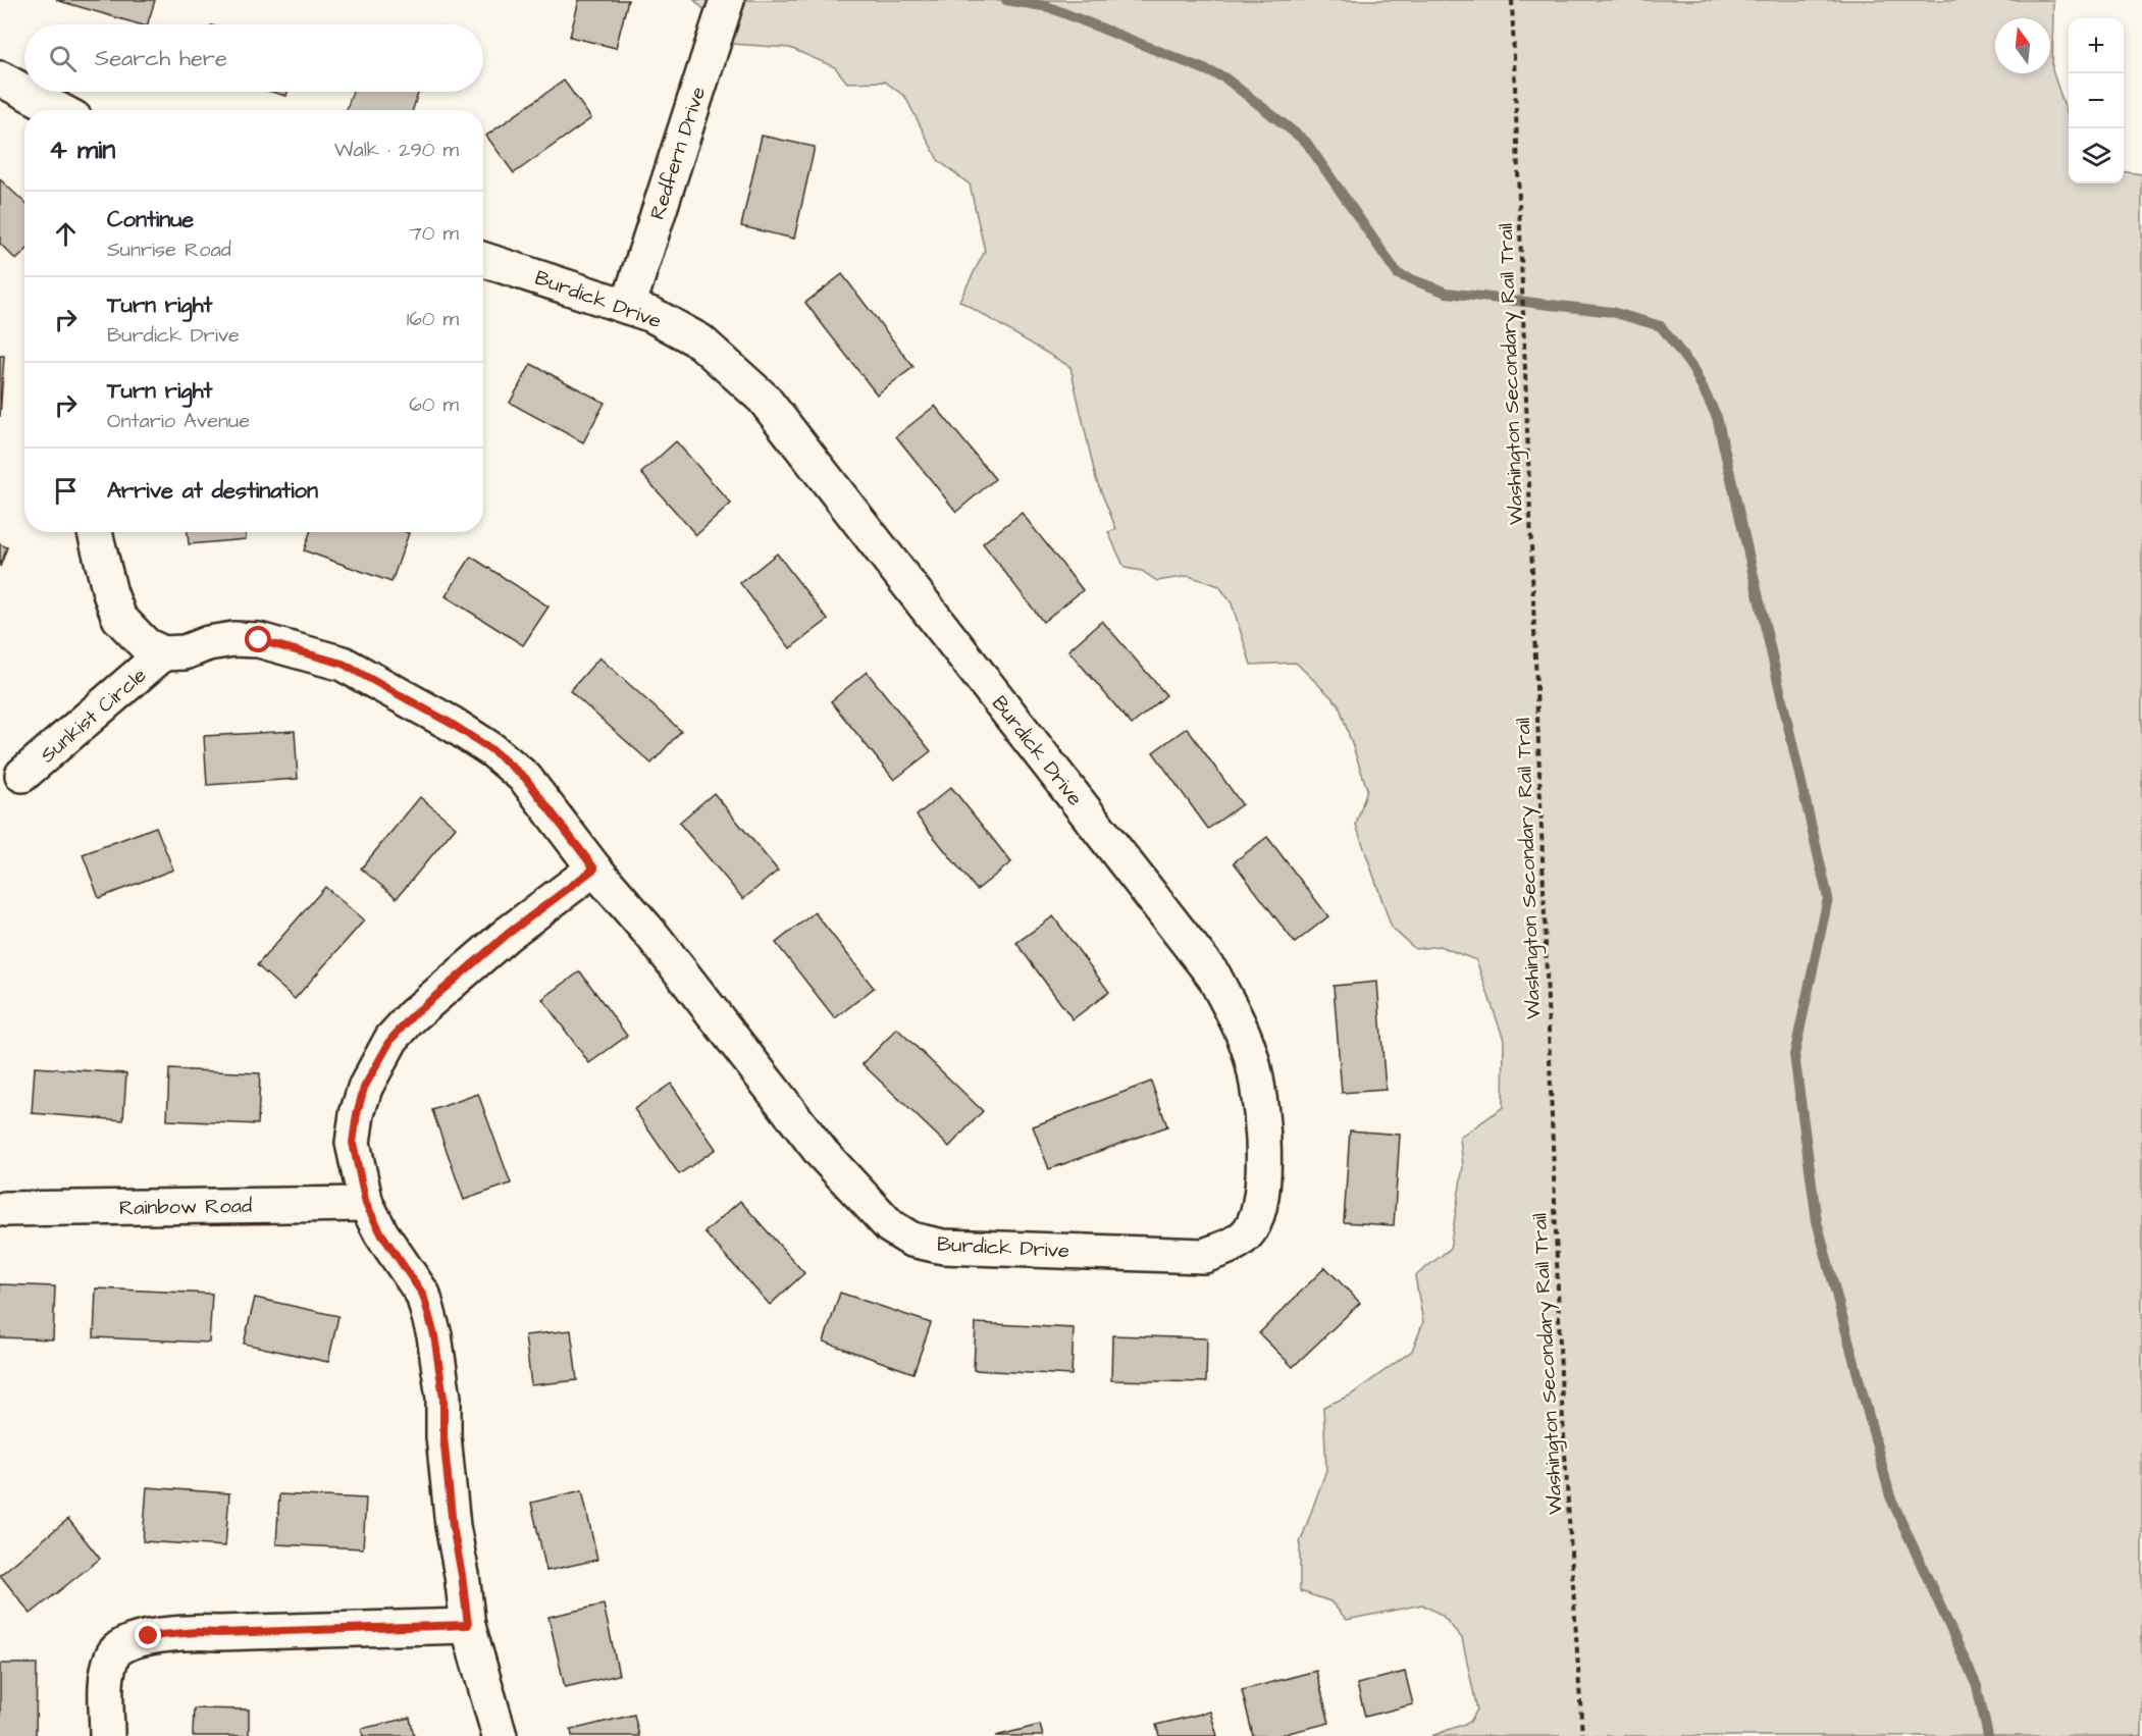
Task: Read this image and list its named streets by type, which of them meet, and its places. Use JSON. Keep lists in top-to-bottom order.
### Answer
{
  "streets": {
    "street": [
      "Redfern Drive",
      "Burdick Drive",
      "Sunkist Circle",
      "Rainbow Road"
    ],
    "path": ["Washington Secondary Rail Trail"]
  },
  "crossings": [
    ["Redfern Drive", "Burdick Drive"],
    ["Burdick Drive", "Sunkist Circle"]
  ],
  "north": "top",
  "page": {
    "map_buttons": ["+", "−"],
    "search": "Search here",
    "heading": ["4 min", "Walk · 290 m"],
    "list": [
      ["Continue", "Sunrise Road", "70 m"],
      ["Turn right", "Burdick Drive", "160 m"],
      ["Turn right", "Ontario Avenue", "60 m"],
      "Arrive at destination"
    ]
  }
}
